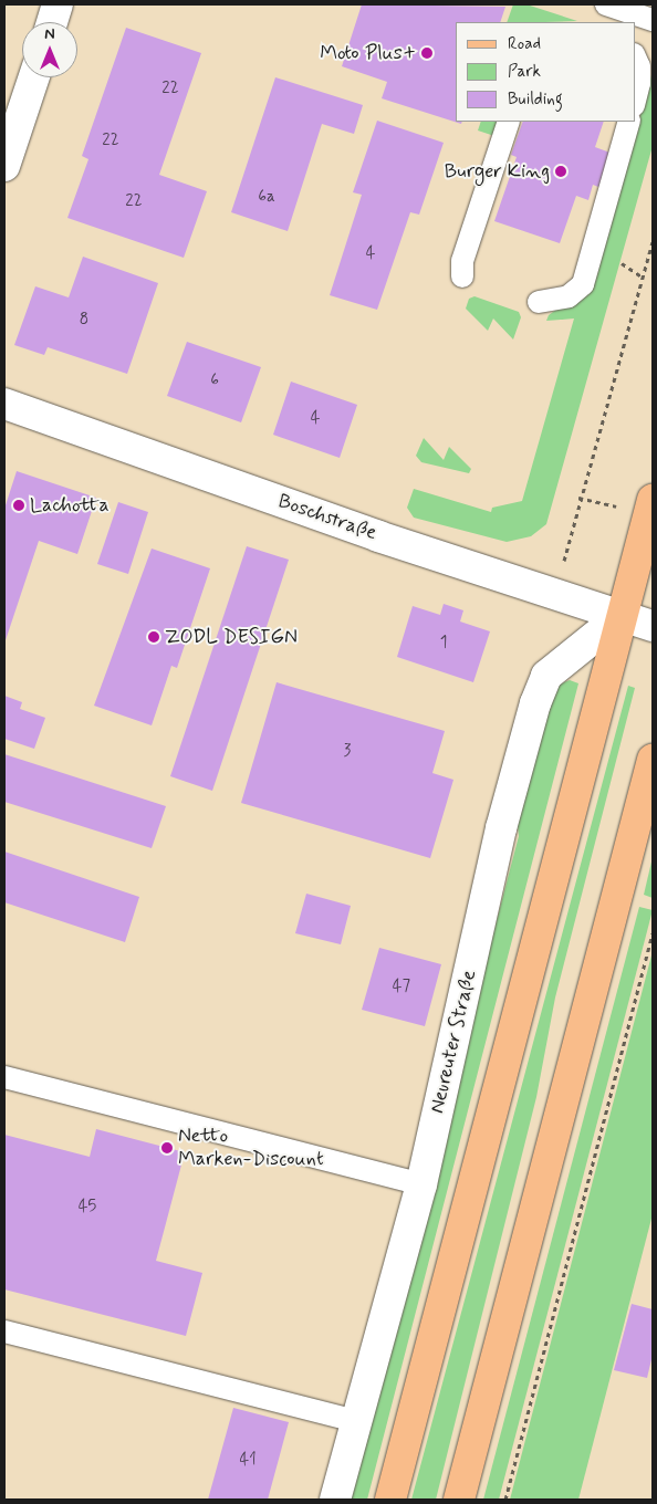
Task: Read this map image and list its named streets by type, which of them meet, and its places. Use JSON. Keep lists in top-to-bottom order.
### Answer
{
  "streets": {
    "street": ["Boschstraße", "Neureuter Straße"]
  },
  "crossings": [
    ["Boschstraße", "Neureuter Straße"]
  ],
  "places": [
    "Moto Plus+",
    "Burger King",
    "Lachotta",
    "ZODL DESIGN",
    "Netto Marken-Discount"
  ],
  "house_numbers": [
    "22",
    "22",
    "6a",
    "22",
    "4",
    "8",
    "6",
    "4",
    "1",
    "3",
    "47",
    "45",
    "41"
  ],
  "legend": ["Road", "Park", "Building"],
  "north": "top"
}
